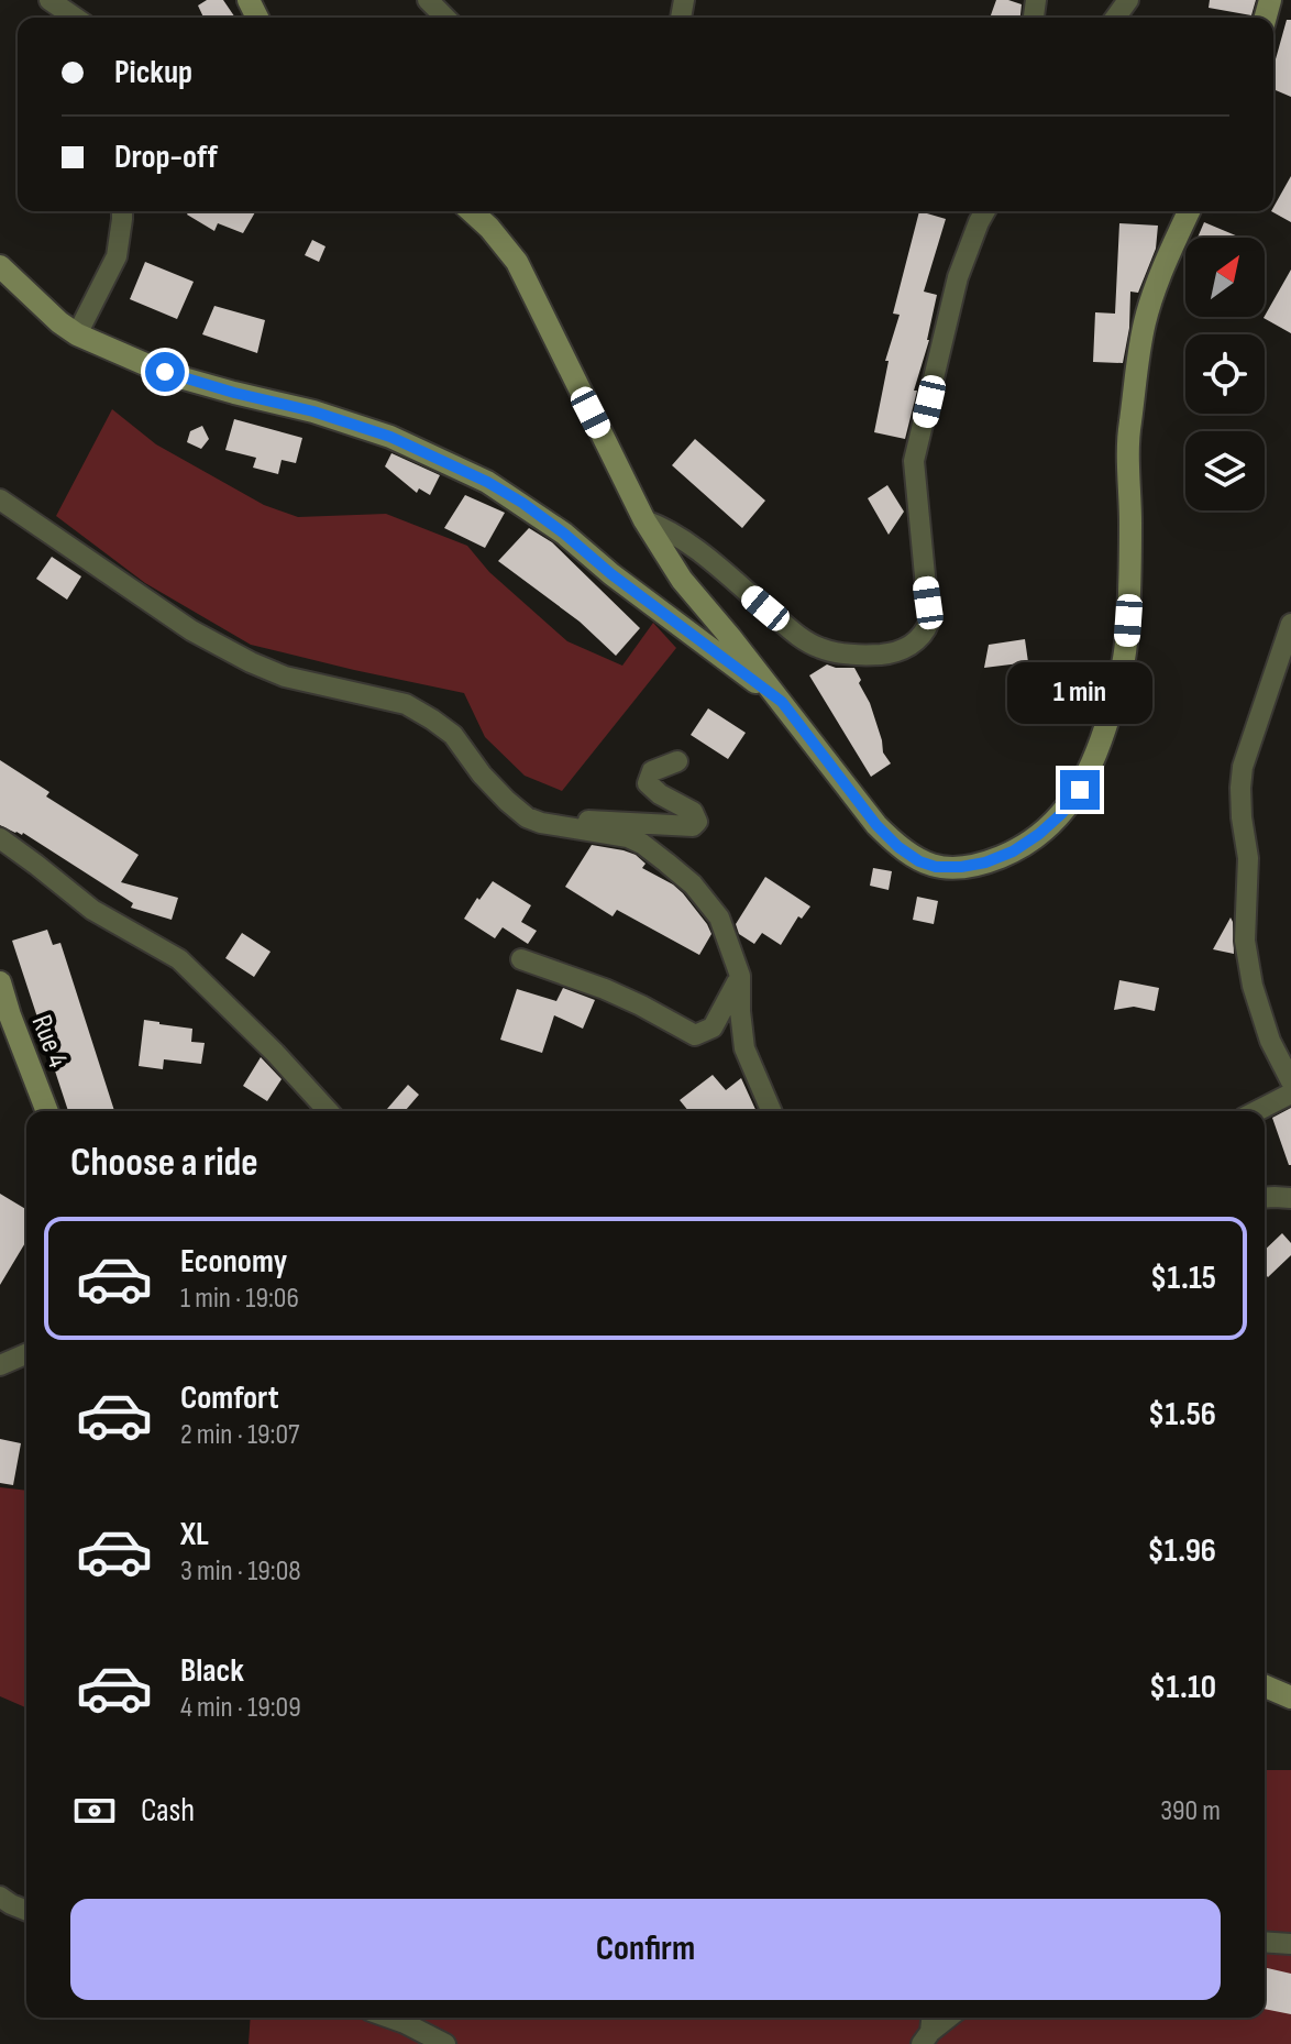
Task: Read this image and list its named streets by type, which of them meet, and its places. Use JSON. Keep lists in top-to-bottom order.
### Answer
{
  "streets": {
    "street": ["Rue 4"]
  },
  "north": "top right",
  "page": {
    "banner": ["Pickup", "Drop-off"],
    "bubble": "1 min",
    "heading": "Choose a ride",
    "list": [
      {
        "name": "Economy",
        "note": "1 min · 19:06",
        "value": "$1.15"
      },
      {
        "name": "Comfort",
        "note": "2 min · 19:07",
        "value": "$1.56"
      },
      {
        "name": "XL",
        "note": "3 min · 19:08",
        "value": "$1.96"
      },
      {
        "name": "Black",
        "note": "4 min · 19:09",
        "value": "$1.10"
      }
    ],
    "pay": ["Cash", "390 m"],
    "buttons": "Confirm"
  }
}
